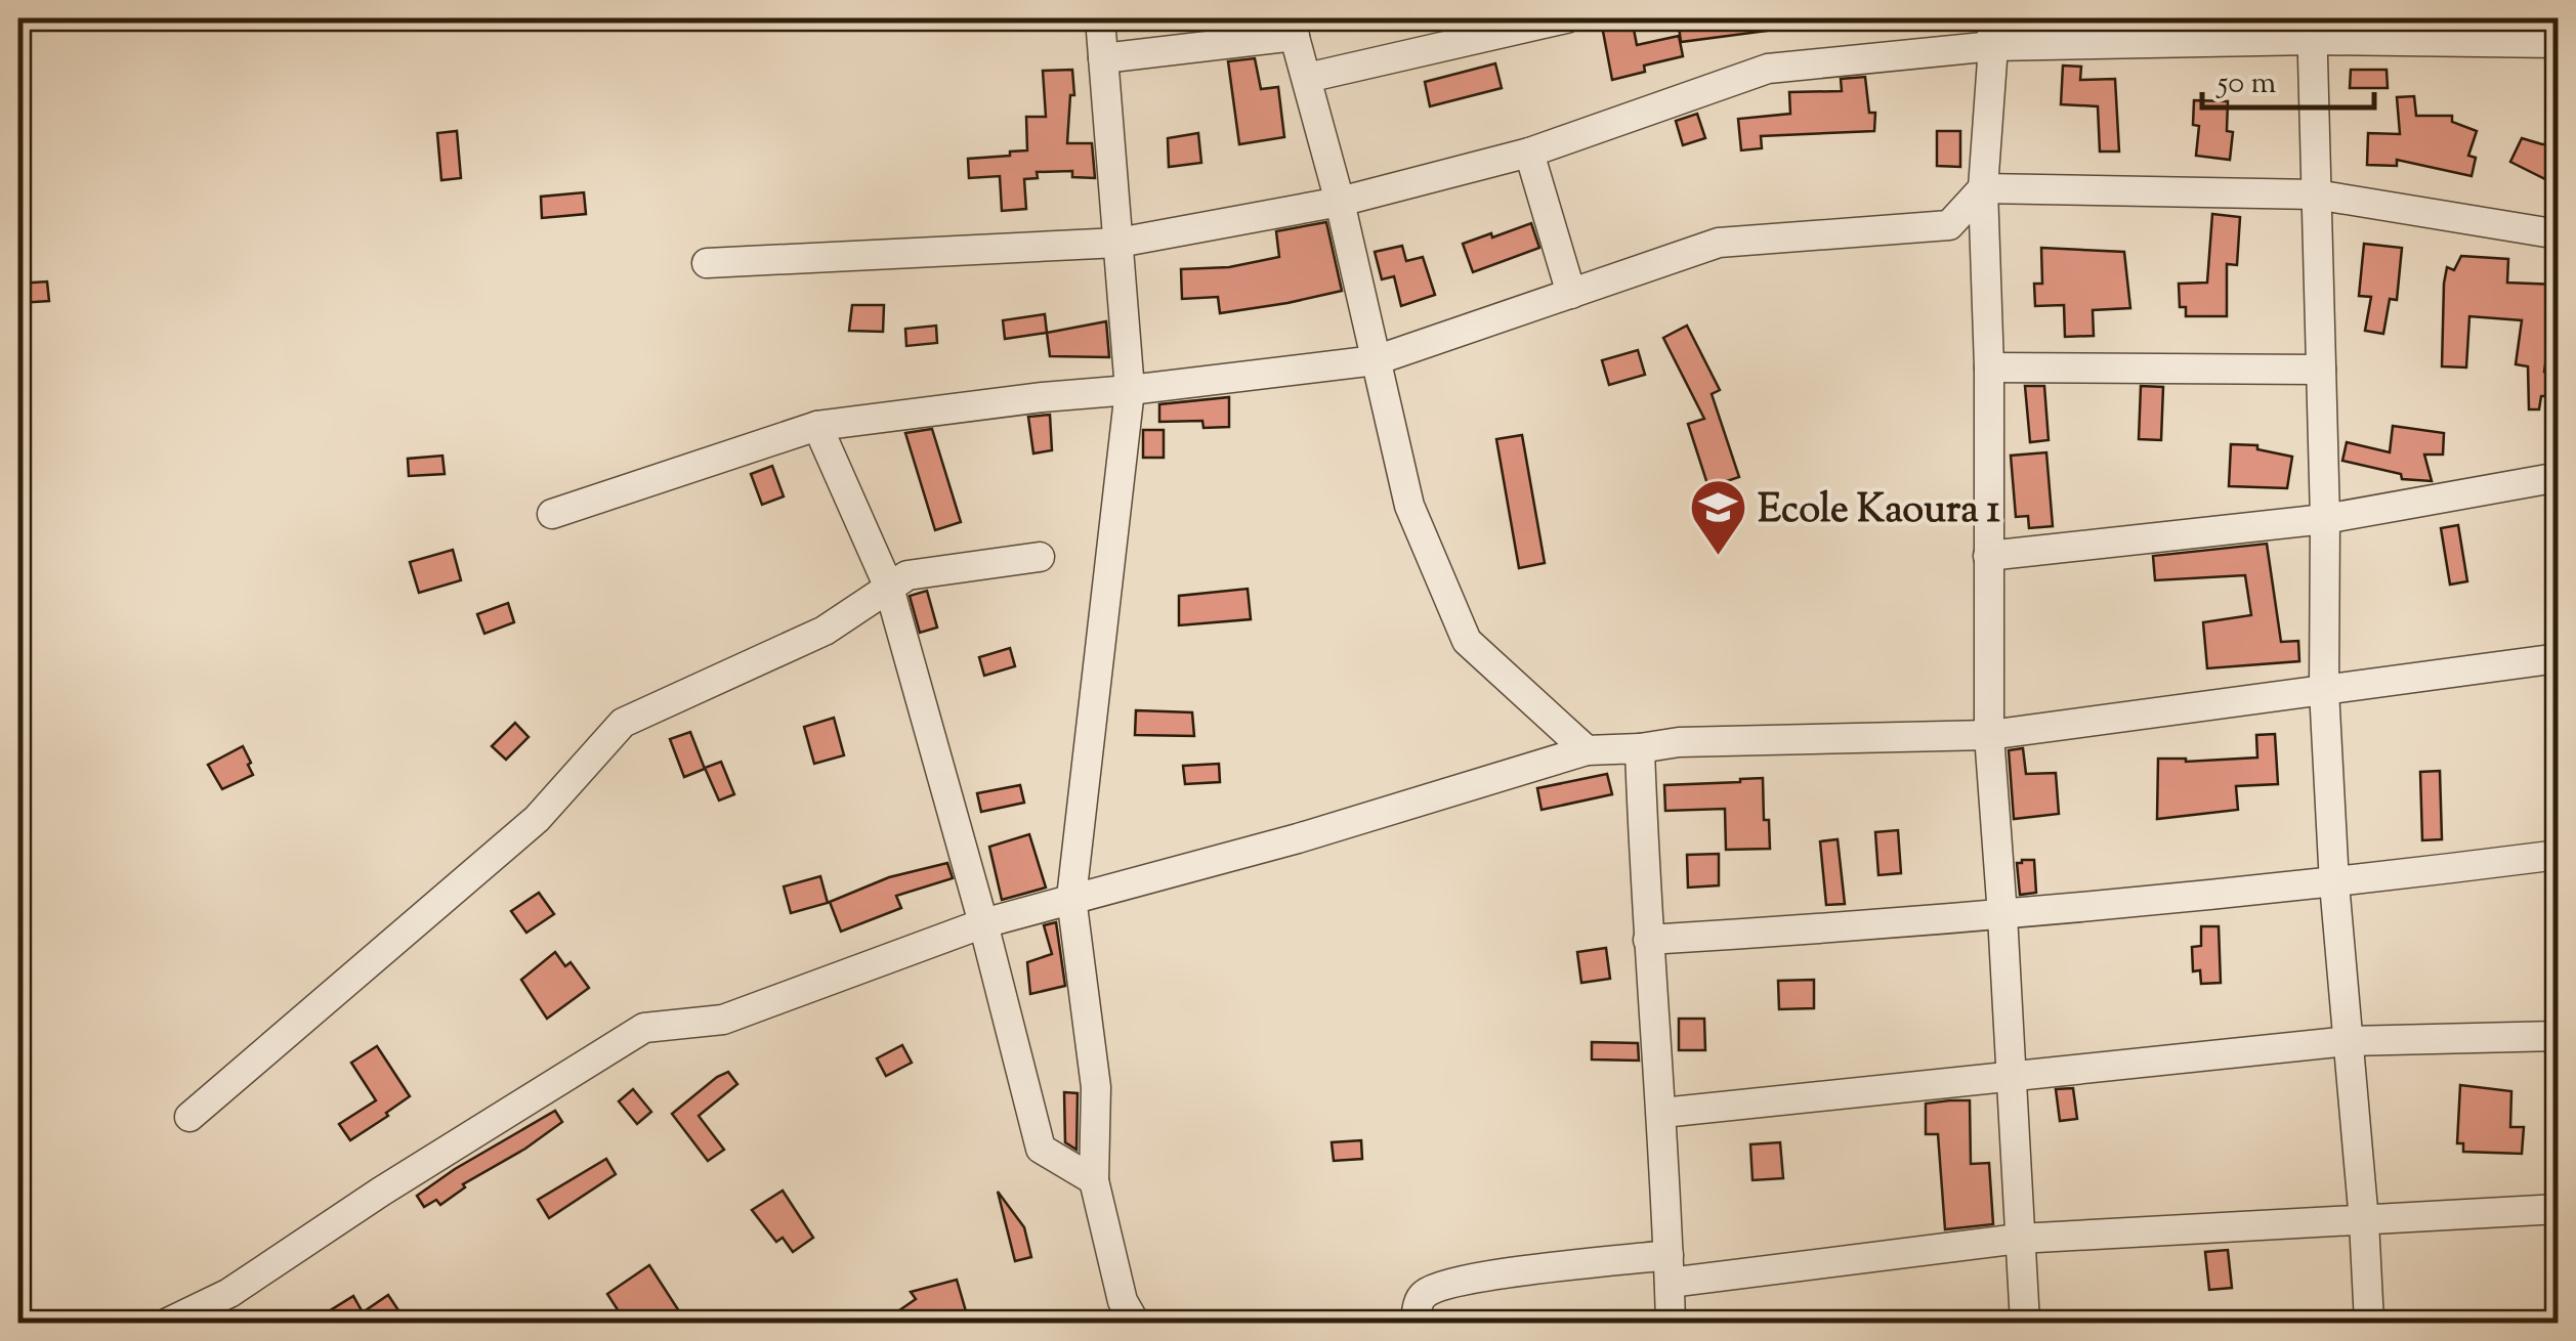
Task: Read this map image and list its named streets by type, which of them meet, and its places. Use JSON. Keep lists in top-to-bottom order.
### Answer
{
  "places": {
    "school or university": ["Ecole Kaoura 1"]
  },
  "scale_bar": "50 m"
}
